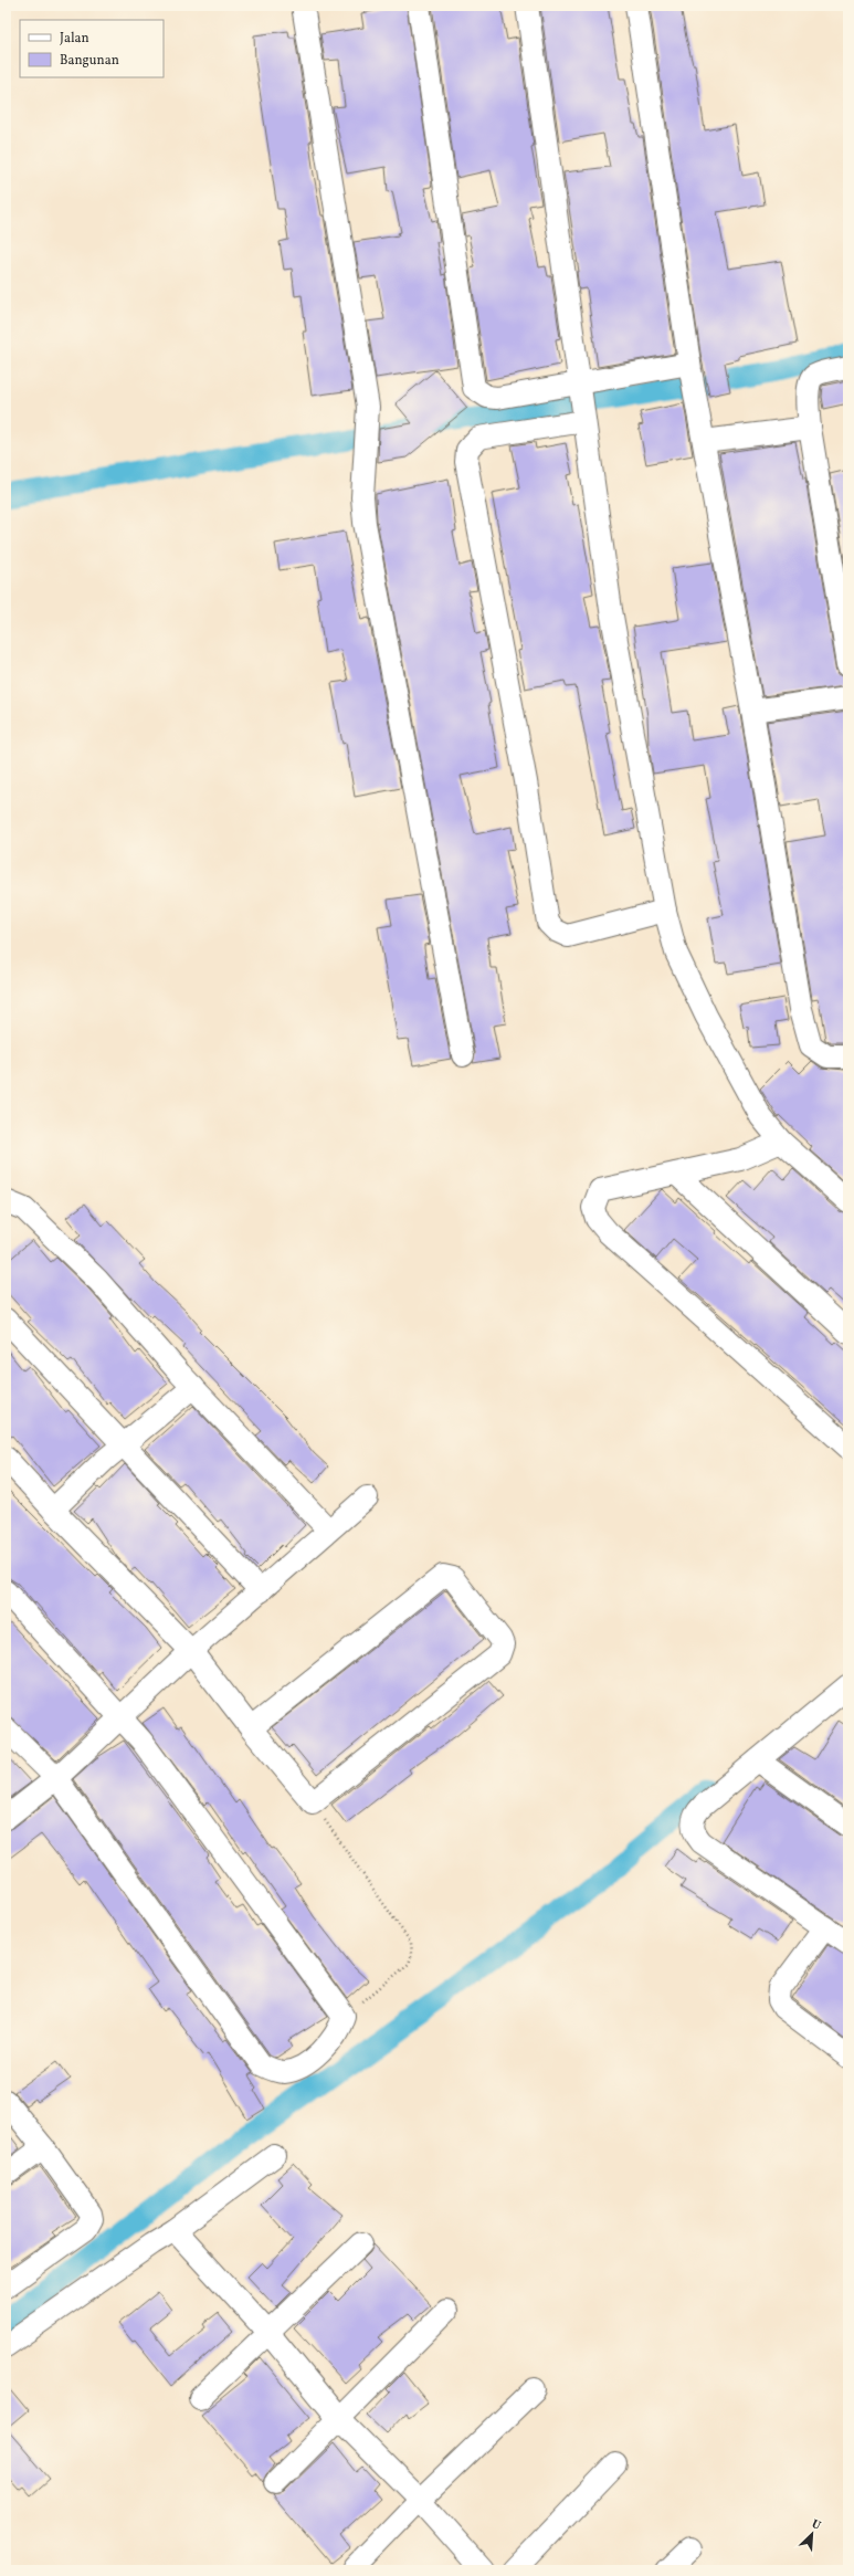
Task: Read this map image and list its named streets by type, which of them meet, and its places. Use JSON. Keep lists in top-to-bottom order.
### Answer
{
  "legend": ["Jalan", "Bangunan"],
  "north": "top right"
}
